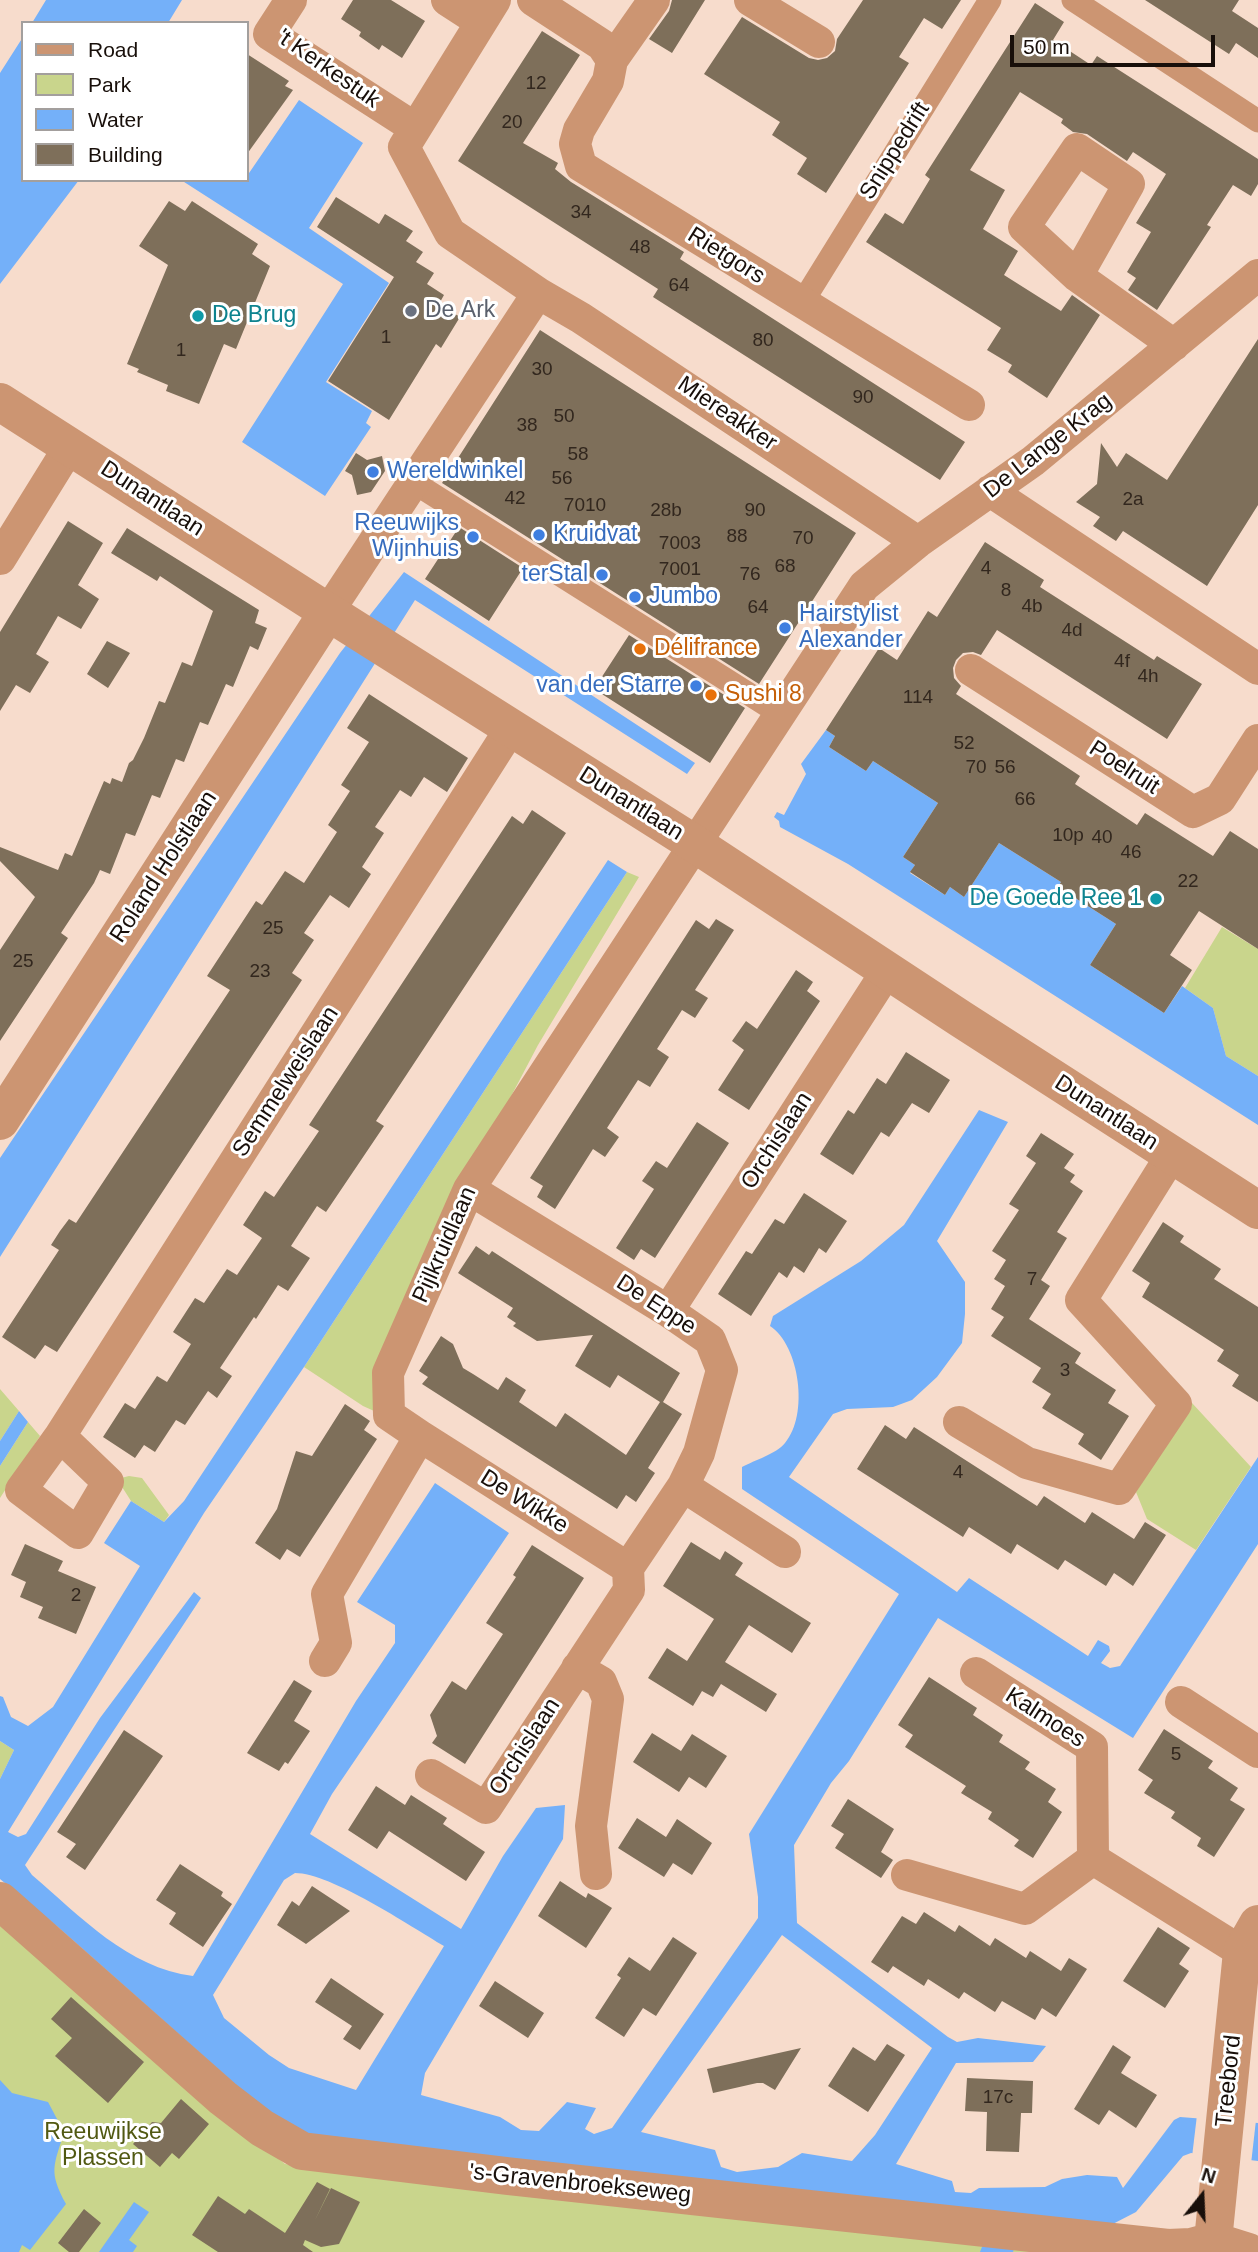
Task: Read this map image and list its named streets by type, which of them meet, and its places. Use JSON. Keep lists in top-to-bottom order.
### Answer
{
  "streets": {
    "street": [
      "'t Kerkestuk",
      "Snippedrift",
      "Rietgors",
      "Miereakker",
      "De Lange Krag",
      "Dunantlaan",
      "Poelruit",
      "Roland Holstlaan",
      "Semmelweislaan",
      "Orchislaan",
      "Pijlkruidlaan",
      "De Eppe",
      "De Wikke",
      "Kalmoes",
      "Treebord",
      "'s-Gravenbroekseweg"
    ]
  },
  "crossings": [
    ["Snippedrift", "Rietgors"],
    ["Miereakker", "De Lange Krag"],
    ["Dunantlaan", "Roland Holstlaan"],
    ["Dunantlaan", "Semmelweislaan"],
    ["Dunantlaan", "Orchislaan"],
    ["Dunantlaan", "Pijlkruidlaan"],
    ["Orchislaan", "De Eppe"],
    ["Orchislaan", "De Wikke"],
    ["Pijlkruidlaan", "De Eppe"],
    ["Pijlkruidlaan", "De Wikke"],
    ["Treebord", "'s-Gravenbroekseweg"]
  ],
  "parks": ["Reeuwijkse Plassen"],
  "places": [
    "De Ark",
    "De Brug",
    "Wereldwinkel",
    "Kruidvat",
    "Reeuwijks Wijnhuis",
    "terStal",
    "Jumbo",
    "Hairstylist Alexander",
    "Délifrance",
    "van der Starre",
    "Sushi 8",
    "De Goede Ree 1"
  ],
  "house_numbers": [
    "12",
    "20",
    "34",
    "48",
    "64",
    "1",
    "80",
    "1",
    "30",
    "90",
    "50",
    "38",
    "58",
    "56",
    "42",
    "2a",
    "7010",
    "28b",
    "90",
    "88",
    "70",
    "7003",
    "68",
    "4",
    "7001",
    "76",
    "8",
    "4b",
    "64",
    "4d",
    "4f",
    "4h",
    "114",
    "52",
    "70",
    "56",
    "66",
    "10p",
    "40",
    "46",
    "22",
    "25",
    "25",
    "23",
    "7",
    "3",
    "4",
    "2",
    "5",
    "17c"
  ],
  "legend": [
    "Road",
    "Park",
    "Water",
    "Building"
  ],
  "scale_bar": "50 m",
  "north": "top"
}
